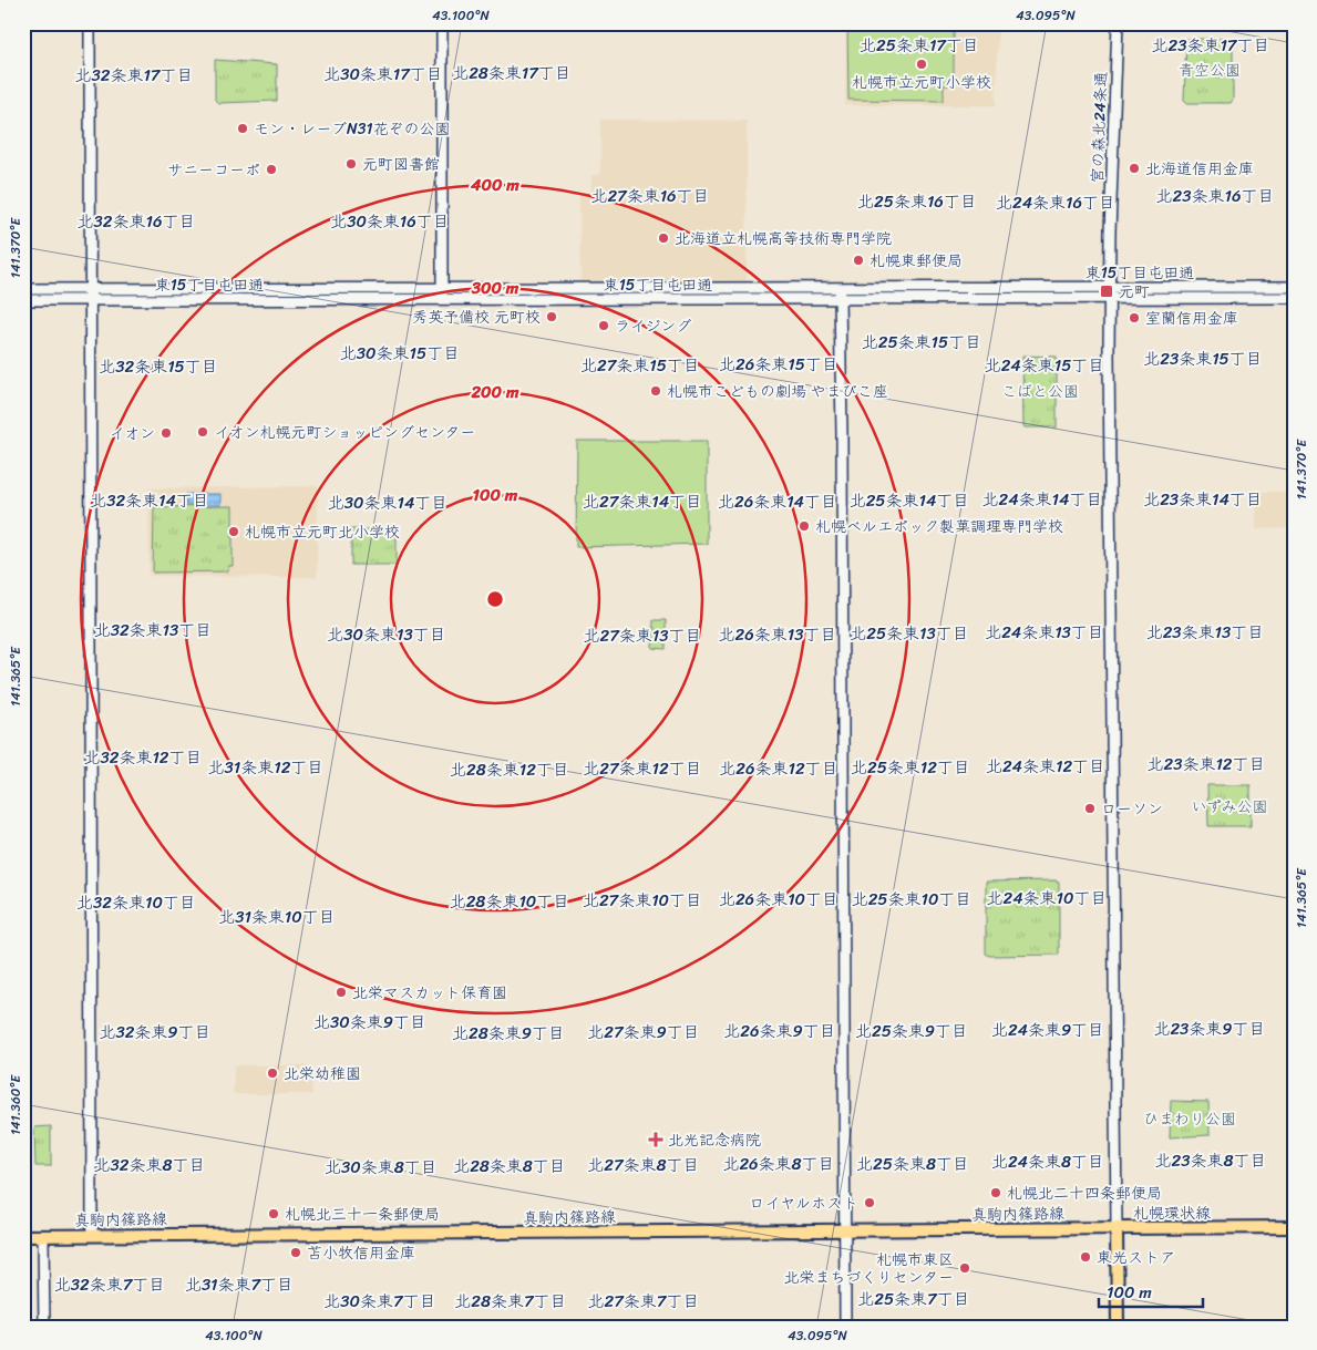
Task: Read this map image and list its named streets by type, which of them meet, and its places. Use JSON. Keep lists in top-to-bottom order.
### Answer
{
  "streets": {
    "main road": ["札幌環状線", "真駒内篠路線"],
    "street": ["宮の森北24条通", "東15丁目屯田通"]
  },
  "crossings": [
    ["宮の森北24条通", "東15丁目屯田通"],
    ["宮の森北24条通", "札幌環状線"],
    ["宮の森北24条通", "真駒内篠路線"],
    ["札幌環状線", "真駒内篠路線"]
  ],
  "districts": [
    "北25条東17丁目",
    "北23条東17丁目",
    "北28条東17丁目",
    "北30条東17丁目",
    "北32条東17丁目",
    "北27条東16丁目",
    "北23条東16丁目",
    "北25条東16丁目",
    "北24条東16丁目",
    "北32条東16丁目",
    "北30条東16丁目",
    "北25条東15丁目",
    "北30条東15丁目",
    "北23条東15丁目",
    "北26条東15丁目",
    "北27条東15丁目",
    "北24条東15丁目",
    "北32条東15丁目",
    "北24条東14丁目",
    "北23条東14丁目",
    "北32条東14丁目",
    "北25条東14丁目",
    "北27条東14丁目",
    "北26条東14丁目",
    "北30条東14丁目",
    "北32条東13丁目",
    "北24条東13丁目",
    "北23条東13丁目",
    "北25条東13丁目",
    "北30条東13丁目",
    "北26条東13丁目",
    "北27条東13丁目",
    "北32条東12丁目",
    "北23条東12丁目",
    "北24条東12丁目",
    "北31条東12丁目",
    "北25条東12丁目",
    "北27条東12丁目",
    "北26条東12丁目",
    "北28条東12丁目",
    "北24条東10丁目",
    "北26条東10丁目",
    "北25条東10丁目",
    "北27条東10丁目",
    "北28条東10丁目",
    "北32条東10丁目",
    "北31条東10丁目",
    "北30条東9丁目",
    "北23条東9丁目",
    "北24条東9丁目",
    "北26条東9丁目",
    "北25条東9丁目",
    "北32条東9丁目",
    "北27条東9丁目",
    "北28条東9丁目",
    "北23条東8丁目",
    "北24条東8丁目",
    "北26条東8丁目",
    "北25条東8丁目",
    "北32条東8丁目",
    "北27条東8丁目",
    "北28条東8丁目",
    "北30条東8丁目",
    "北32条東7丁目",
    "北31条東7丁目",
    "北25条東7丁目",
    "北30条東7丁目",
    "北28条東7丁目",
    "北27条東7丁目"
  ],
  "parks": [
    "青空公園",
    "こばと公園",
    "いずみ公園",
    "ひまわり公園"
  ],
  "places": {
    "other": [
      "札幌市立元町小学校",
      "モン・レーブN31花ぞの公園",
      "元町図書館",
      "北海道信用金庫",
      "サニーコーポ",
      "北海道立札幌高等技術専門学院",
      "札幌東郵便局",
      "秀英予備校 元町校",
      "室蘭信用金庫",
      "ライジング",
      "札幌市こどもの劇場 やまびこ座",
      "イオン札幌元町ショッピングセンター",
      "イオン",
      "札幌ベルエポック製菓調理専門学校",
      "札幌市立元町北小学校",
      "ローソン",
      "北栄マスカット保育園",
      "北栄幼稚園",
      "札幌北二十四条郵便局",
      "ロイヤルホスト",
      "札幌北三十一条郵便局",
      "苫小牧信用金庫",
      "東光ストア",
      "札幌市東区 北栄まちづくりセンター"
    ],
    "transit": ["元町"],
    "health": ["北光記念病院"]
  },
  "scale_bar": "100 m",
  "coordinates": [
    "43.100°N",
    "43.095°N",
    "141.370°E",
    "141.365°E",
    "141.360°E"
  ],
  "rings": [
    "400 m",
    "300 m",
    "200 m",
    "100 m"
  ]
}
